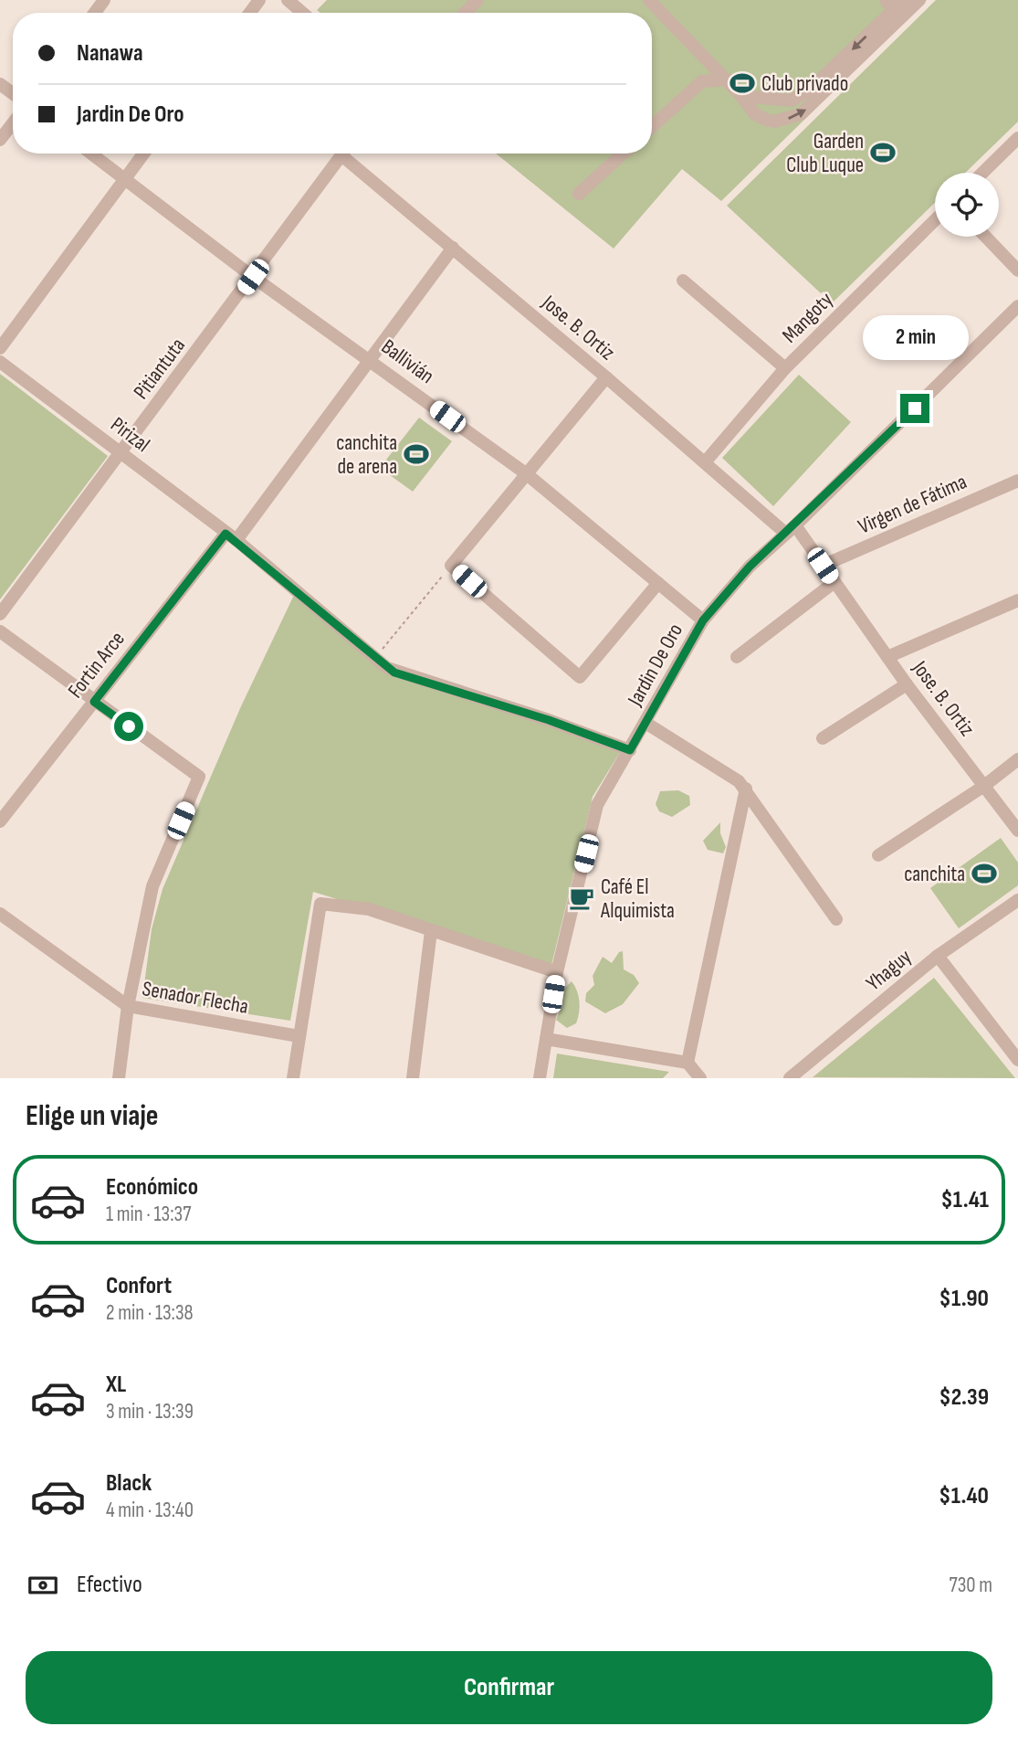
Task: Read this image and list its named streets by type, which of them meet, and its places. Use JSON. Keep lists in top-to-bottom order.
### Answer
{
  "streets": {
    "street": [
      "Mangoty",
      "Jose. B. Ortiz",
      "Ballivián",
      "Pitiantuta",
      "Pirizal",
      "Virgen de Fátima",
      "Fortin Arce",
      "Jardin De Oro",
      "Yhaguy",
      "Senador Flecha"
    ]
  },
  "crossings": [
    ["Mangoty", "Jose. B. Ortiz"],
    ["Jose. B. Ortiz", "Virgen de Fátima"],
    ["Jose. B. Ortiz", "Fortin Arce"],
    ["Jose. B. Ortiz", "Jardin De Oro"],
    ["Ballivián", "Pitiantuta"],
    ["Ballivián", "Fortin Arce"],
    ["Ballivián", "Jardin De Oro"],
    ["Pitiantuta", "Pirizal"],
    ["Pirizal", "Fortin Arce"],
    ["Pirizal", "Jardin De Oro"]
  ],
  "places": {
    "sports": [
      "Club privado",
      "Garden Club Luque",
      "canchita de arena",
      "canchita"
    ],
    "cafe": ["Café El Alquimista"]
  },
  "page": {
    "banner": ["Nanawa", "Jardin De Oro"],
    "bubble": "2 min",
    "heading": "Elige un viaje",
    "list": [
      {
        "name": "Económico",
        "note": "1 min · 13:37",
        "value": "$1.41"
      },
      {
        "name": "Confort",
        "note": "2 min · 13:38",
        "value": "$1.90"
      },
      {
        "name": "XL",
        "note": "3 min · 13:39",
        "value": "$2.39"
      },
      {
        "name": "Black",
        "note": "4 min · 13:40",
        "value": "$1.40"
      }
    ],
    "pay": ["Efectivo", "730 m"],
    "buttons": "Confirmar"
  }
}
